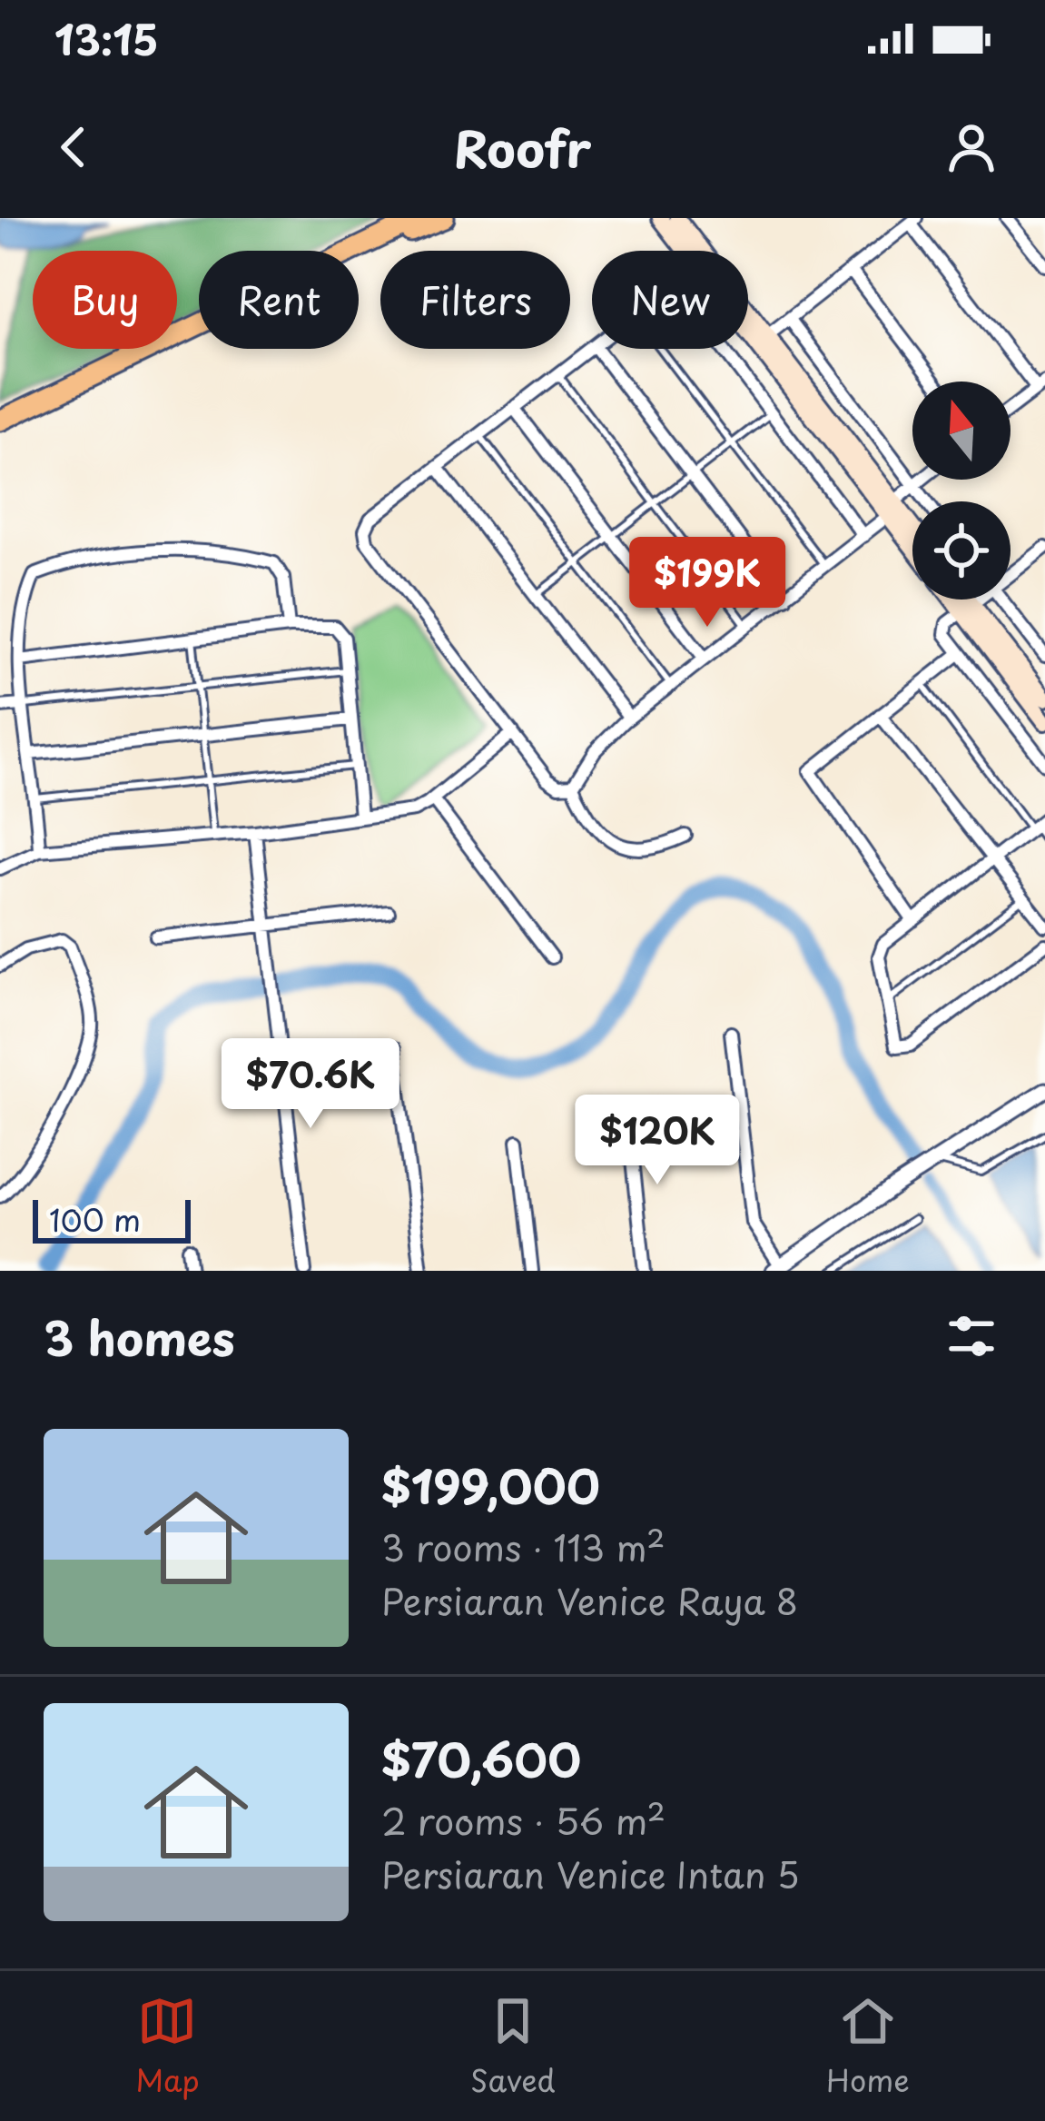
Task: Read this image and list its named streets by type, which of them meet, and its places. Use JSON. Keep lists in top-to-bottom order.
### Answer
{
  "scale_bar": "100 m",
  "north": "top",
  "page": {
    "status": "13:15",
    "header": "Roofr",
    "chip": [
      "Buy",
      "Rent",
      "Filters",
      "New"
    ],
    "price": ["$199K", "$70.6K", "$120K"],
    "scale": "100 m",
    "heading": "3 homes",
    "list": [
      {
        "name": "$199,000",
        "note": "3 rooms · 113 m² · Persiaran Venice Raya 8"
      },
      {
        "name": "$70,600",
        "note": "2 rooms · 56 m² · Persiaran Venice Intan 5"
      }
    ],
    "tabs": ["Map", "Saved", "Home"]
  }
}
